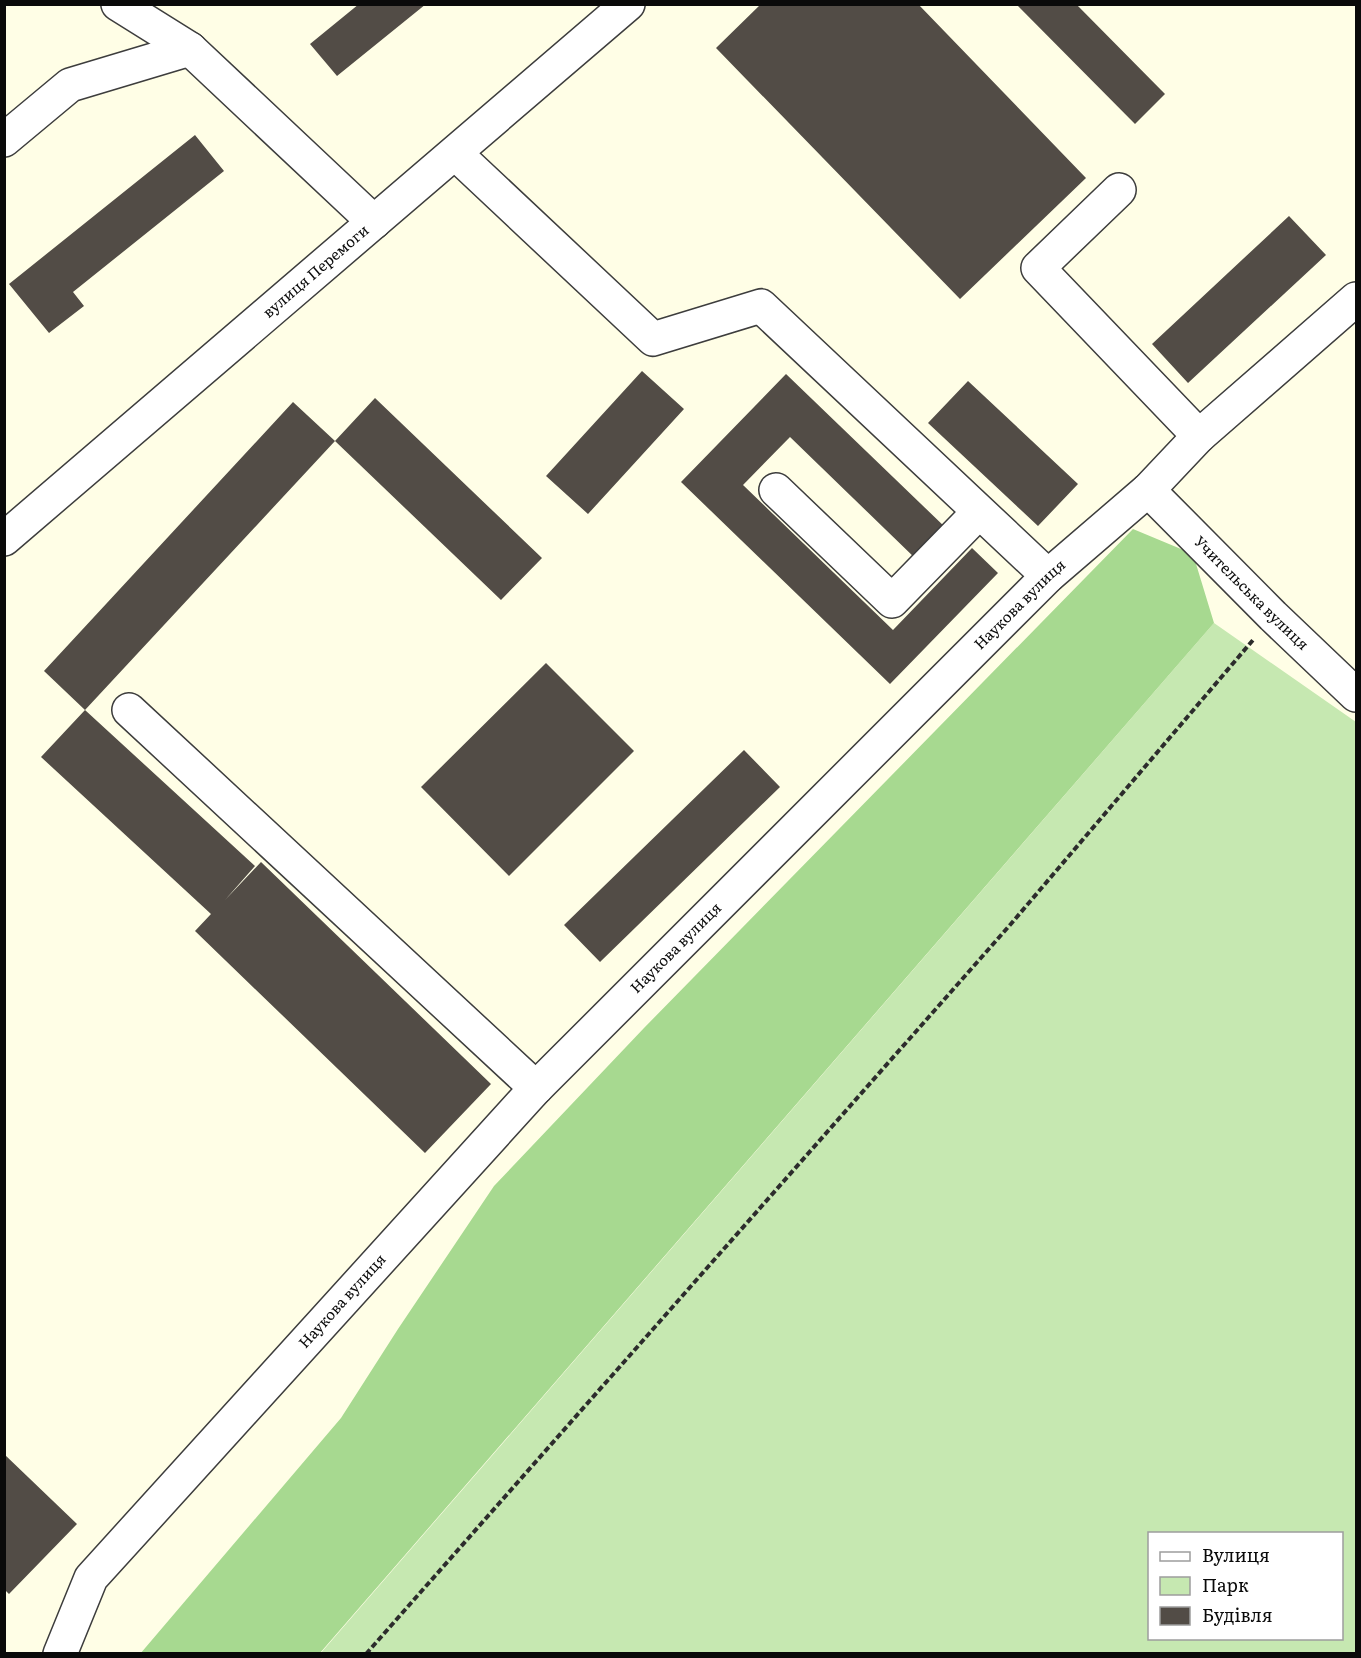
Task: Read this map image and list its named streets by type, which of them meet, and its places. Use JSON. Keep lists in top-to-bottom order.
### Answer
{
  "streets": {
    "street": ["вулиця Перемоги", "Учительська вулиця", "Наукова вулиця"]
  },
  "crossings": [
    ["Учительська вулиця", "Наукова вулиця"]
  ],
  "legend": ["Вулиця", "Парк", "Будівля"]
}
